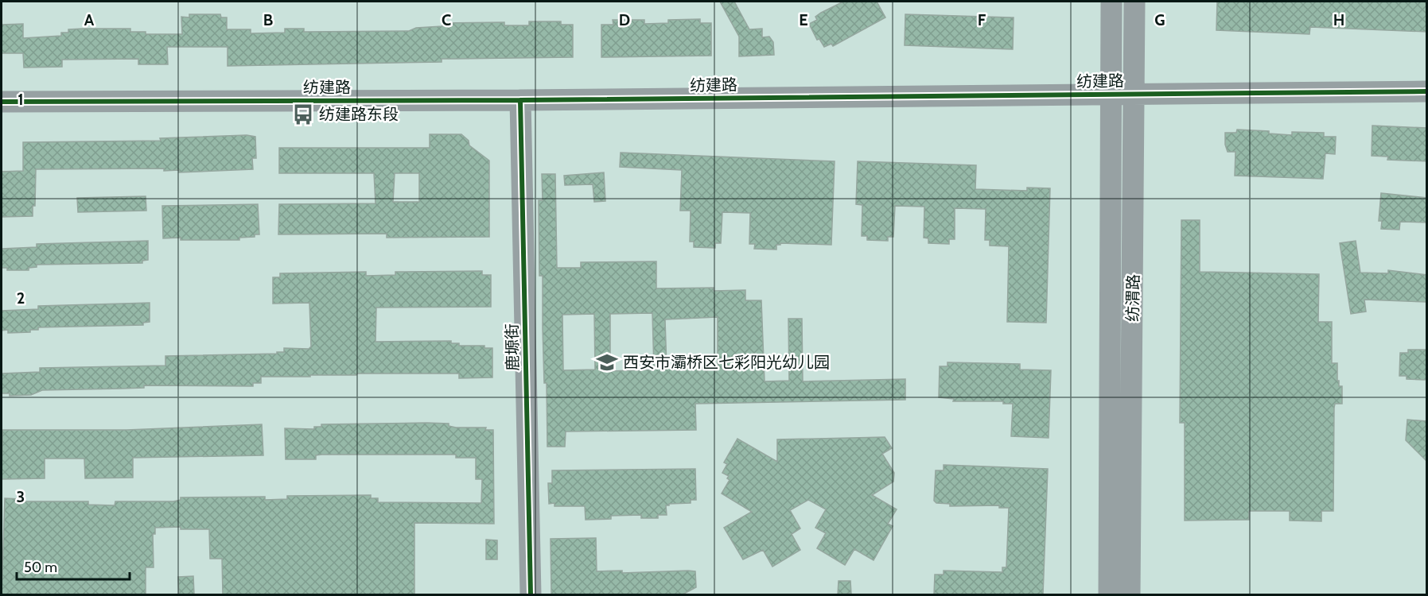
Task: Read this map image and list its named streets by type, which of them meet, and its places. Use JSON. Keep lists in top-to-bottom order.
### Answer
{
  "streets": {
    "street": ["纺建路", "纺渭路", "鹿塬街"]
  },
  "crossings": [
    ["纺建路", "纺渭路"],
    ["纺建路", "鹿塬街"]
  ],
  "places": {
    "bus stop": ["纺建路东段"],
    "school or university": ["西安市灞桥区七彩阳光幼儿园"]
  },
  "scale_bar": "50 m",
  "grid": {
    "columns": [
      "A",
      "B",
      "C",
      "D",
      "E",
      "F",
      "G",
      "H"
    ],
    "rows": ["1", "2", "3"]
  }
}
